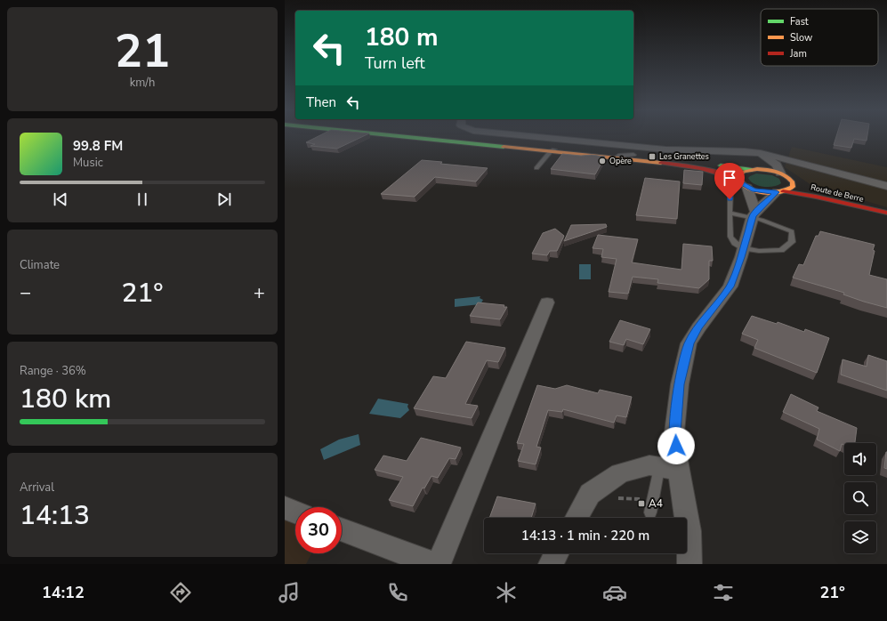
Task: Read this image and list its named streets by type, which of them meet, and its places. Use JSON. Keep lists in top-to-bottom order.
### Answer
{
  "streets": {
    "main road": ["Route de Berre"]
  },
  "places": {
    "transit": ["Les Granettes", "A4"],
    "other": ["Opère"]
  },
  "legend": ["Fast", "Slow", "Jam"],
  "page": {
    "tile": [
      ["21", "km/h"],
      "Climate",
      ["Range · 36%", "180 km"],
      ["Arrival", "14:13"]
    ],
    "turn": ["180 m", "Turn left"],
    "then": "Then",
    "song": ["99.8 FM", "Music"],
    "heat": ["−", "21°", "+"],
    "limit": "30",
    "trip": "14:13 · 1 min · 220 m",
    "tabs": ["14:12", "21°"]
  }
}
